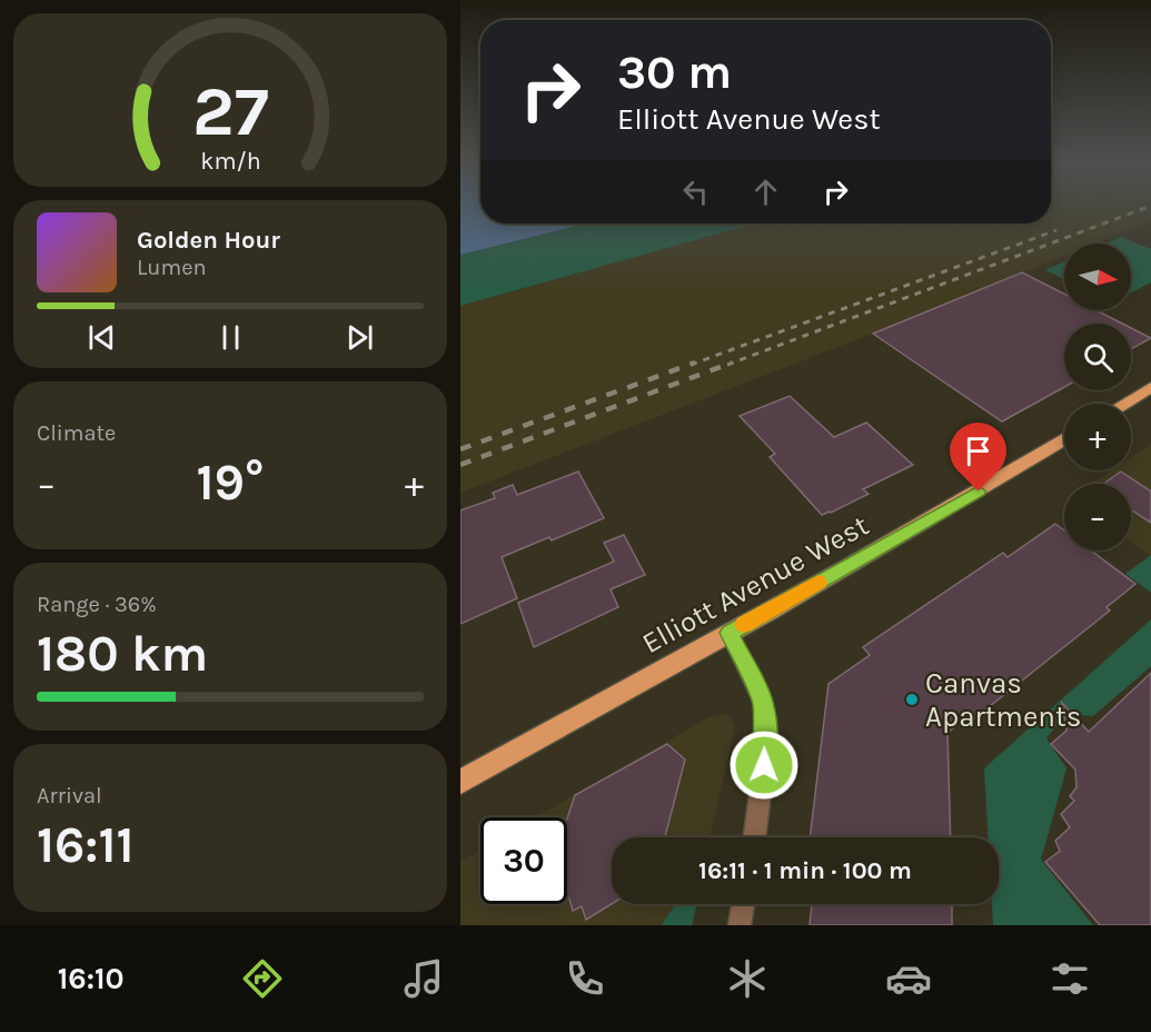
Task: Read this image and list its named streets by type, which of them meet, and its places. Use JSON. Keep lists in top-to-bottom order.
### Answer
{
  "streets": {
    "main road": ["Elliott Avenue West"]
  },
  "places": ["Canvas Apartments"],
  "north": "right",
  "page": {
    "turn": ["30 m", "Elliott Avenue West"],
    "song": ["Golden Hour", "Lumen"],
    "map_buttons": ["+", "−"],
    "tile": [
      "Climate",
      ["Range · 36%", "180 km"],
      ["Arrival", "16:11"]
    ],
    "heat": ["−", "19°", "+"],
    "limit": "30",
    "trip": "16:11 · 1 min · 100 m",
    "tabs": "16:10",
    "gauge": ["27", "km/h"]
  }
}
